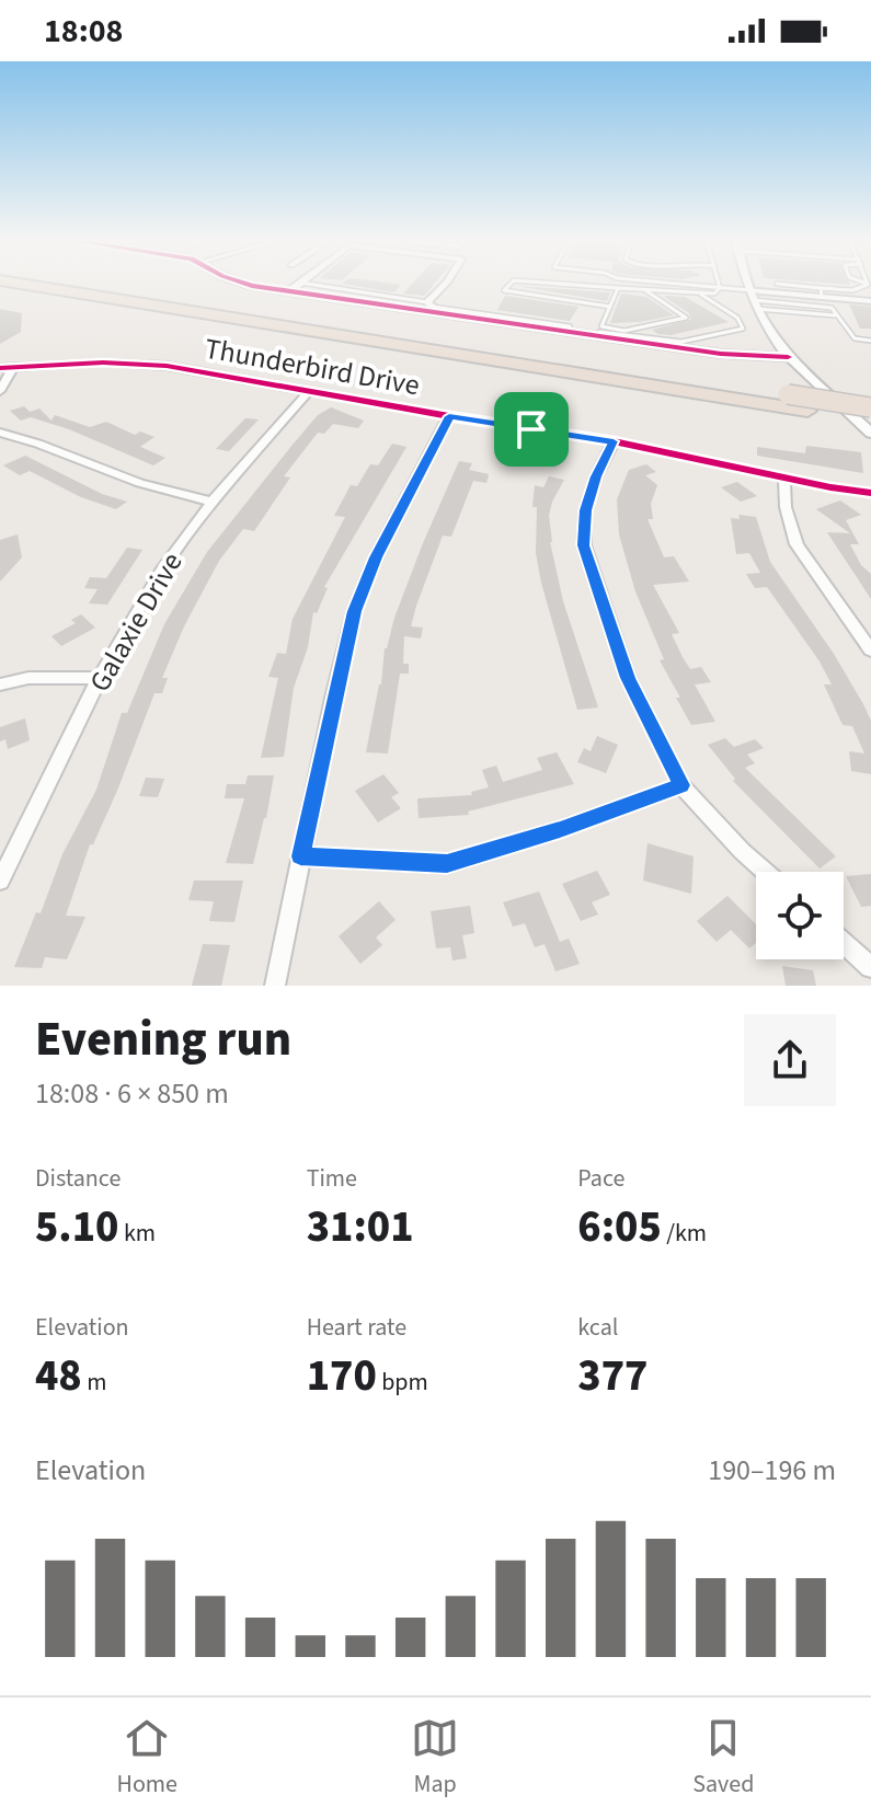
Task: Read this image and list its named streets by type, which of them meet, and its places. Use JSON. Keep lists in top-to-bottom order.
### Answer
{
  "streets": {
    "street": ["Thunderbird Drive", "Galaxie Drive"]
  },
  "crossings": [
    ["Thunderbird Drive", "Galaxie Drive"]
  ],
  "page": {
    "status": "18:08",
    "heading": ["Evening run", "18:08 · 6 × 850 m"],
    "stats": [
      ["Distance", "5.10 km"],
      ["Time", "31:01"],
      ["Pace", "6:05 /km"],
      ["Elevation", "48 m"],
      ["Heart rate", "170 bpm"],
      ["kcal", "377"]
    ],
    "chart": ["Elevation", "190–196 m"],
    "tabs": ["Home", "Map", "Saved"]
  }
}
